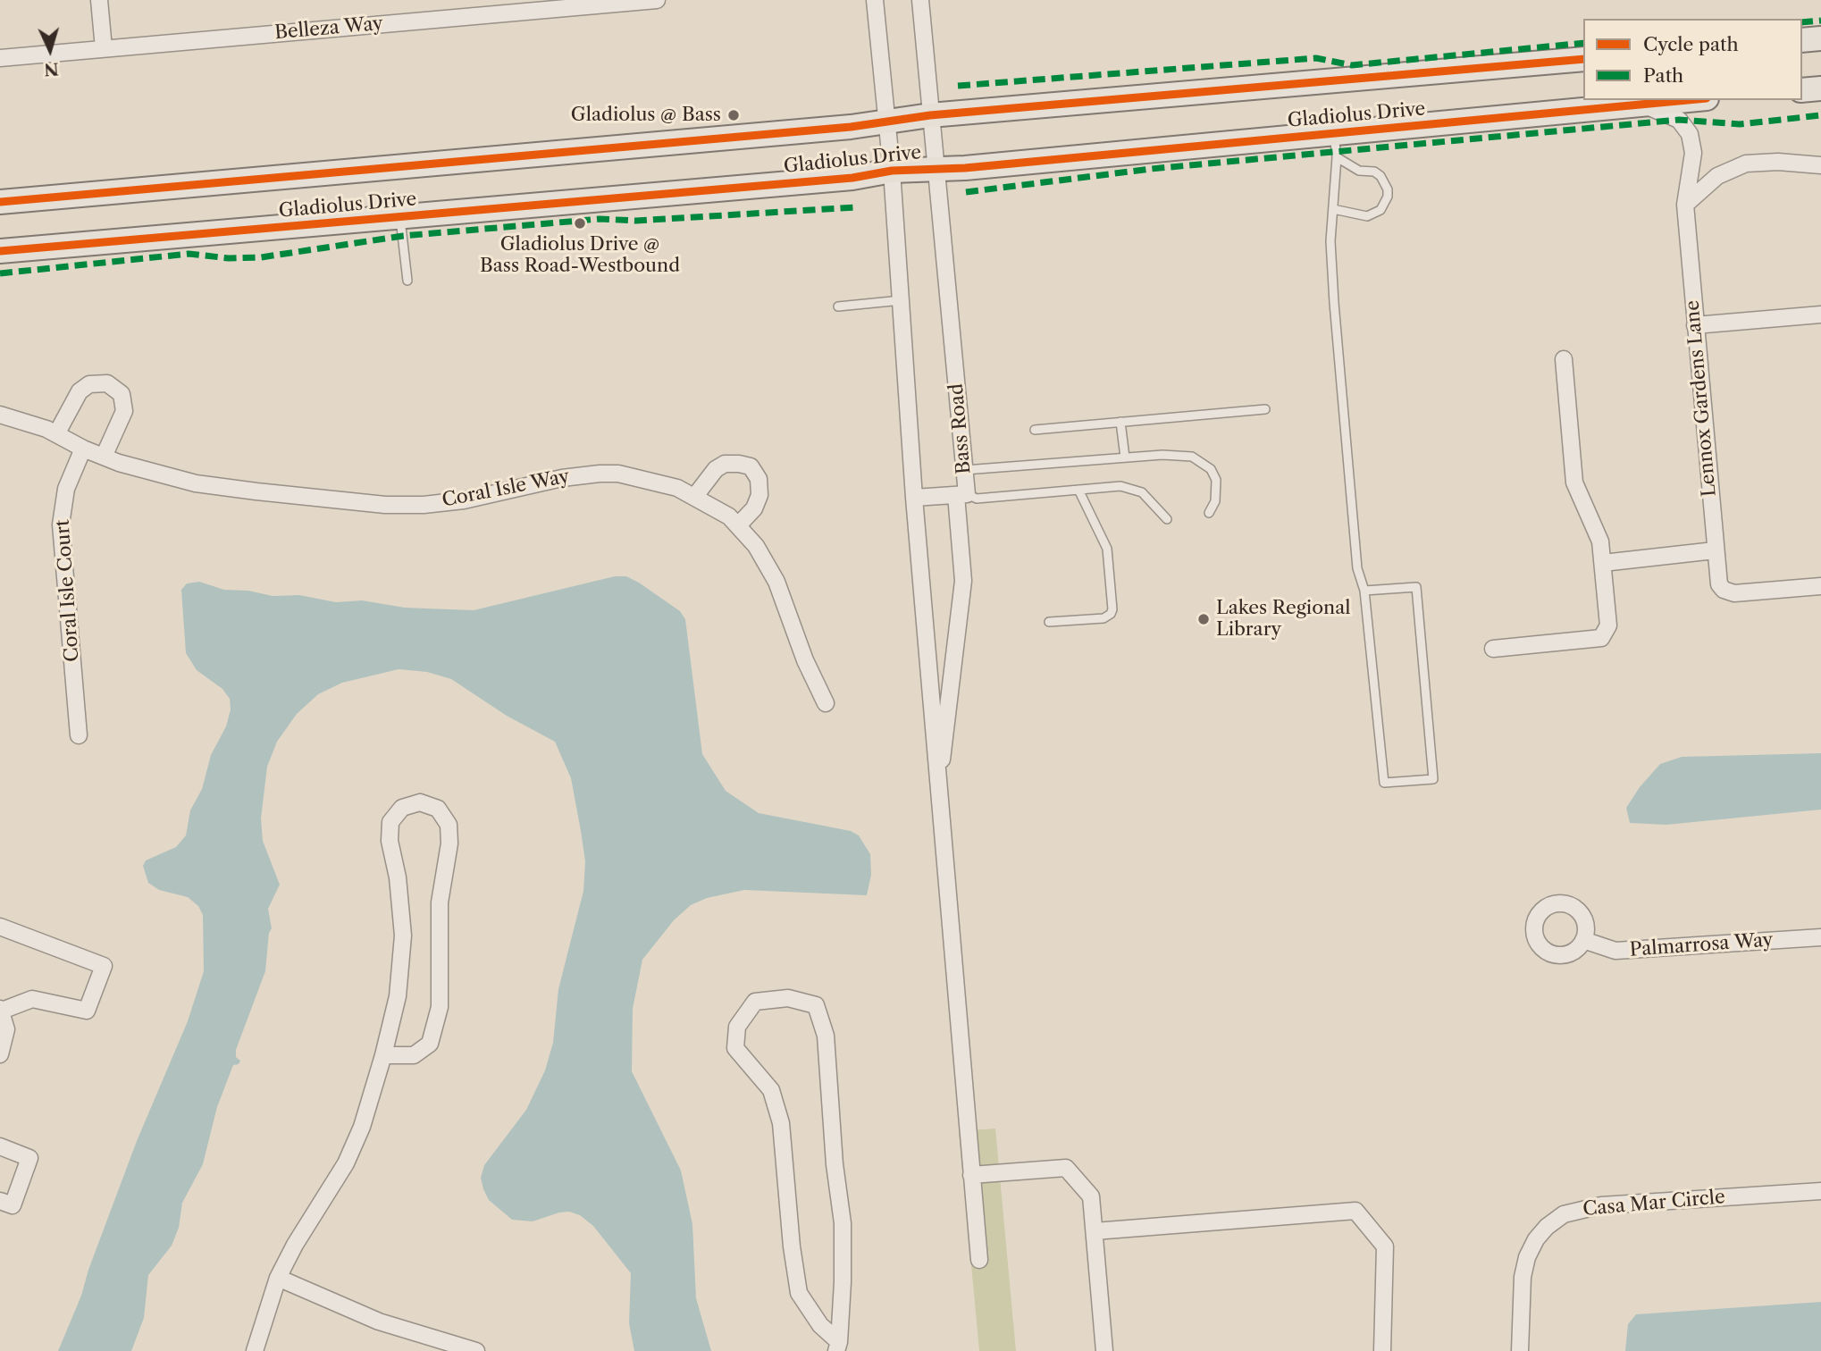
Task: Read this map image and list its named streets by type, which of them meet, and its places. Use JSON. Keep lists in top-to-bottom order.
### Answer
{
  "streets": {
    "main road": ["Gladiolus Drive"],
    "street": [
      "Belleza Way",
      "Lennox Gardens Lane",
      "Bass Road",
      "Coral Isle Way",
      "Coral Isle Court",
      "Palmarrosa Way",
      "Casa Mar Circle"
    ]
  },
  "crossings": [
    ["Gladiolus Drive", "Lennox Gardens Lane"],
    ["Gladiolus Drive", "Bass Road"],
    ["Coral Isle Way", "Coral Isle Court"]
  ],
  "places": ["Gladiolus @ Bass", "Gladiolus Drive @ Bass Road-Westbound", "Lakes Regional Library"],
  "legend": ["Cycle path", "Path"],
  "north": "bottom"
}
